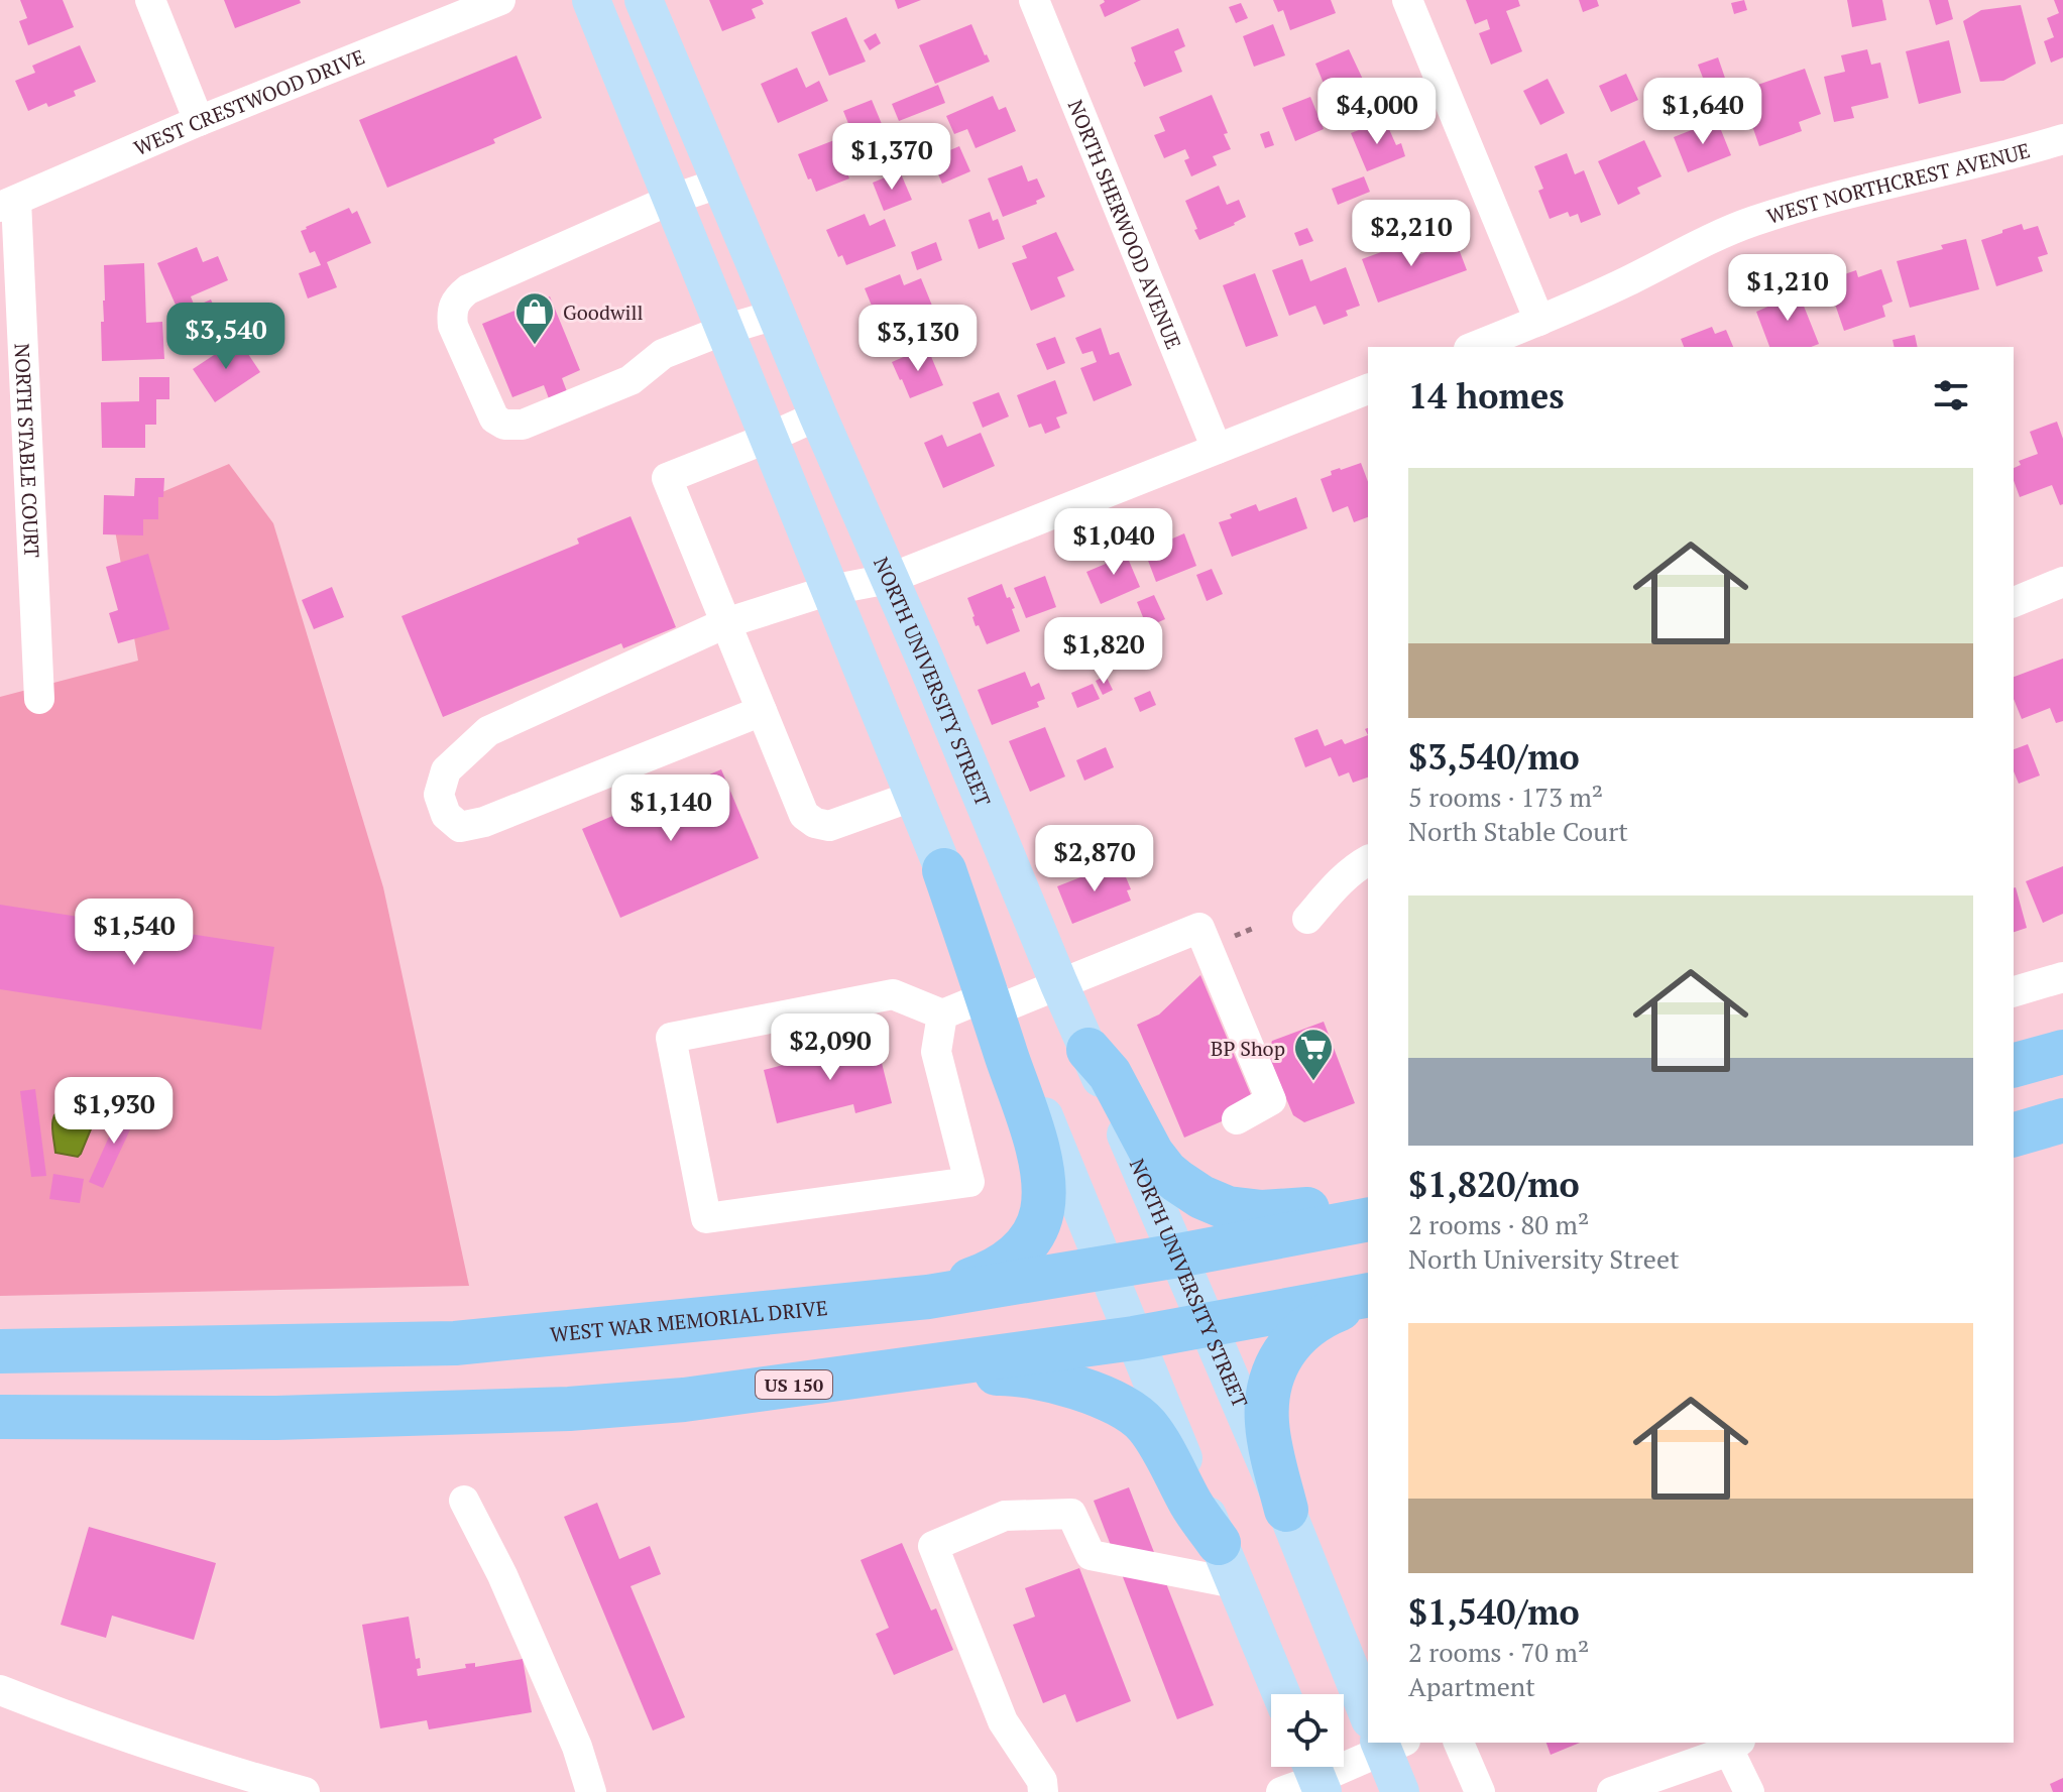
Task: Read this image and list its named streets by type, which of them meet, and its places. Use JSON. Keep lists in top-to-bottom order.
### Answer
{
  "streets": {
    "highway": ["WEST WAR MEMORIAL DRIVE", "US 150"],
    "main road": ["NORTH UNIVERSITY STREET"],
    "street": [
      "WEST CRESTWOOD DRIVE",
      "WEST NORTHCREST AVENUE",
      "NORTH SHERWOOD AVENUE",
      "NORTH STABLE COURT"
    ]
  },
  "crossings": [
    ["WEST CRESTWOOD DRIVE", "NORTH STABLE COURT"],
    ["NORTH UNIVERSITY STREET", "WEST WAR MEMORIAL DRIVE"],
    ["NORTH UNIVERSITY STREET", "US 150"]
  ],
  "places": {
    "shop": ["Goodwill"],
    "supermarket": ["BP Shop"]
  },
  "page": {
    "price": [
      "$4,000",
      "$1,640",
      "$1,370",
      "$2,210",
      "$1,210",
      "$3,540",
      "$3,130",
      "$1,040",
      "$1,820",
      "$1,140",
      "$2,870",
      "$1,540",
      "$2,090",
      "$1,930"
    ],
    "heading": "14 homes",
    "list": [
      {
        "name": "$3,540/mo",
        "note": "5 rooms · 173 m² · North Stable Court"
      },
      {
        "name": "$1,820/mo",
        "note": "2 rooms · 80 m² · North University Street"
      },
      {
        "name": "$1,540/mo",
        "note": "2 rooms · 70 m² · Apartment"
      }
    ]
  }
}
